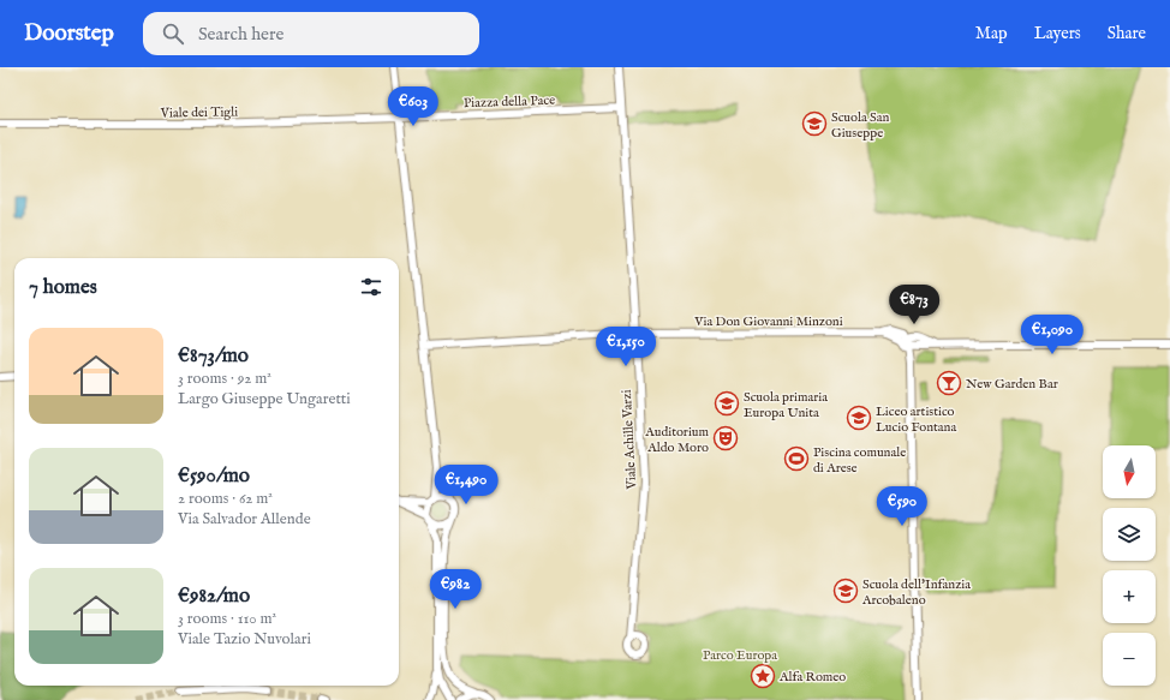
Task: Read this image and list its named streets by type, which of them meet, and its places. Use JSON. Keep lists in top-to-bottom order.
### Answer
{
  "streets": {
    "street": [
      "Piazza della Pace",
      "Viale dei Tigli",
      "Via Don Giovanni Minzoni",
      "Viale Achille Varzi"
    ]
  },
  "crossings": [
    ["Piazza della Pace", "Viale dei Tigli"],
    ["Piazza della Pace", "Viale Achille Varzi"],
    ["Via Don Giovanni Minzoni", "Viale Achille Varzi"]
  ],
  "parks": ["Parco Europa"],
  "places": {
    "school or university": [
      "Scuola San Giuseppe",
      "Scuola primaria Europa Unita",
      "Liceo artistico Lucio Fontana",
      "Scuola dell'Infanzia Arcobaleno"
    ],
    "bar": ["New Garden Bar"],
    "theatre": ["Auditorium Aldo Moro"],
    "sports": ["Piscina comunale di Arese"],
    "place": ["Alfa Romeo"]
  },
  "north": "bottom",
  "page": {
    "header": "Doorstep",
    "search": "Search here",
    "nav": ["Map", "Layers", "Share"],
    "price": [
      "€603",
      "€873",
      "€1,090",
      "€1,150",
      "€1,490",
      "€590",
      "€982"
    ],
    "heading": "7 homes",
    "list": [
      {
        "name": "€873/mo",
        "note": "3 rooms · 92 m² · Largo Giuseppe Ungaretti"
      },
      {
        "name": "€590/mo",
        "note": "2 rooms · 62 m² · Via Salvador Allende"
      },
      {
        "name": "€982/mo",
        "note": "3 rooms · 110 m² · Viale Tazio Nuvolari"
      }
    ],
    "map_buttons": ["+", "−"]
  }
}
